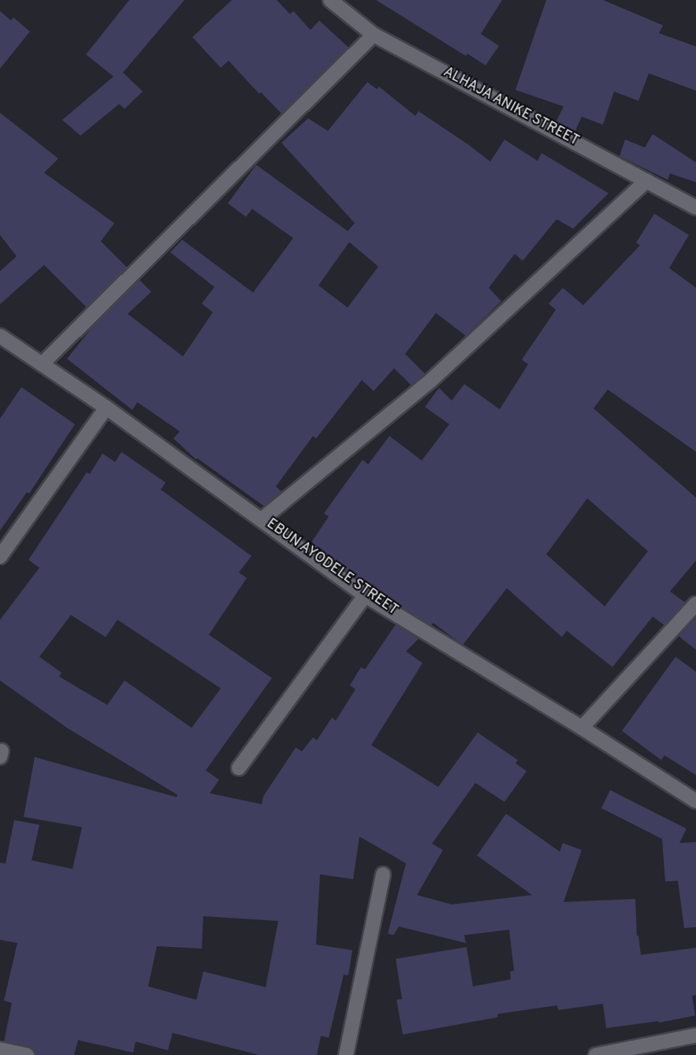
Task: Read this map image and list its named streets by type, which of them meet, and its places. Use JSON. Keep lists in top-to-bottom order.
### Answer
{
  "streets": {
    "street": ["ALHAJA ANIKE STREET", "EBUN AYODELE STREET"]
  }
}
